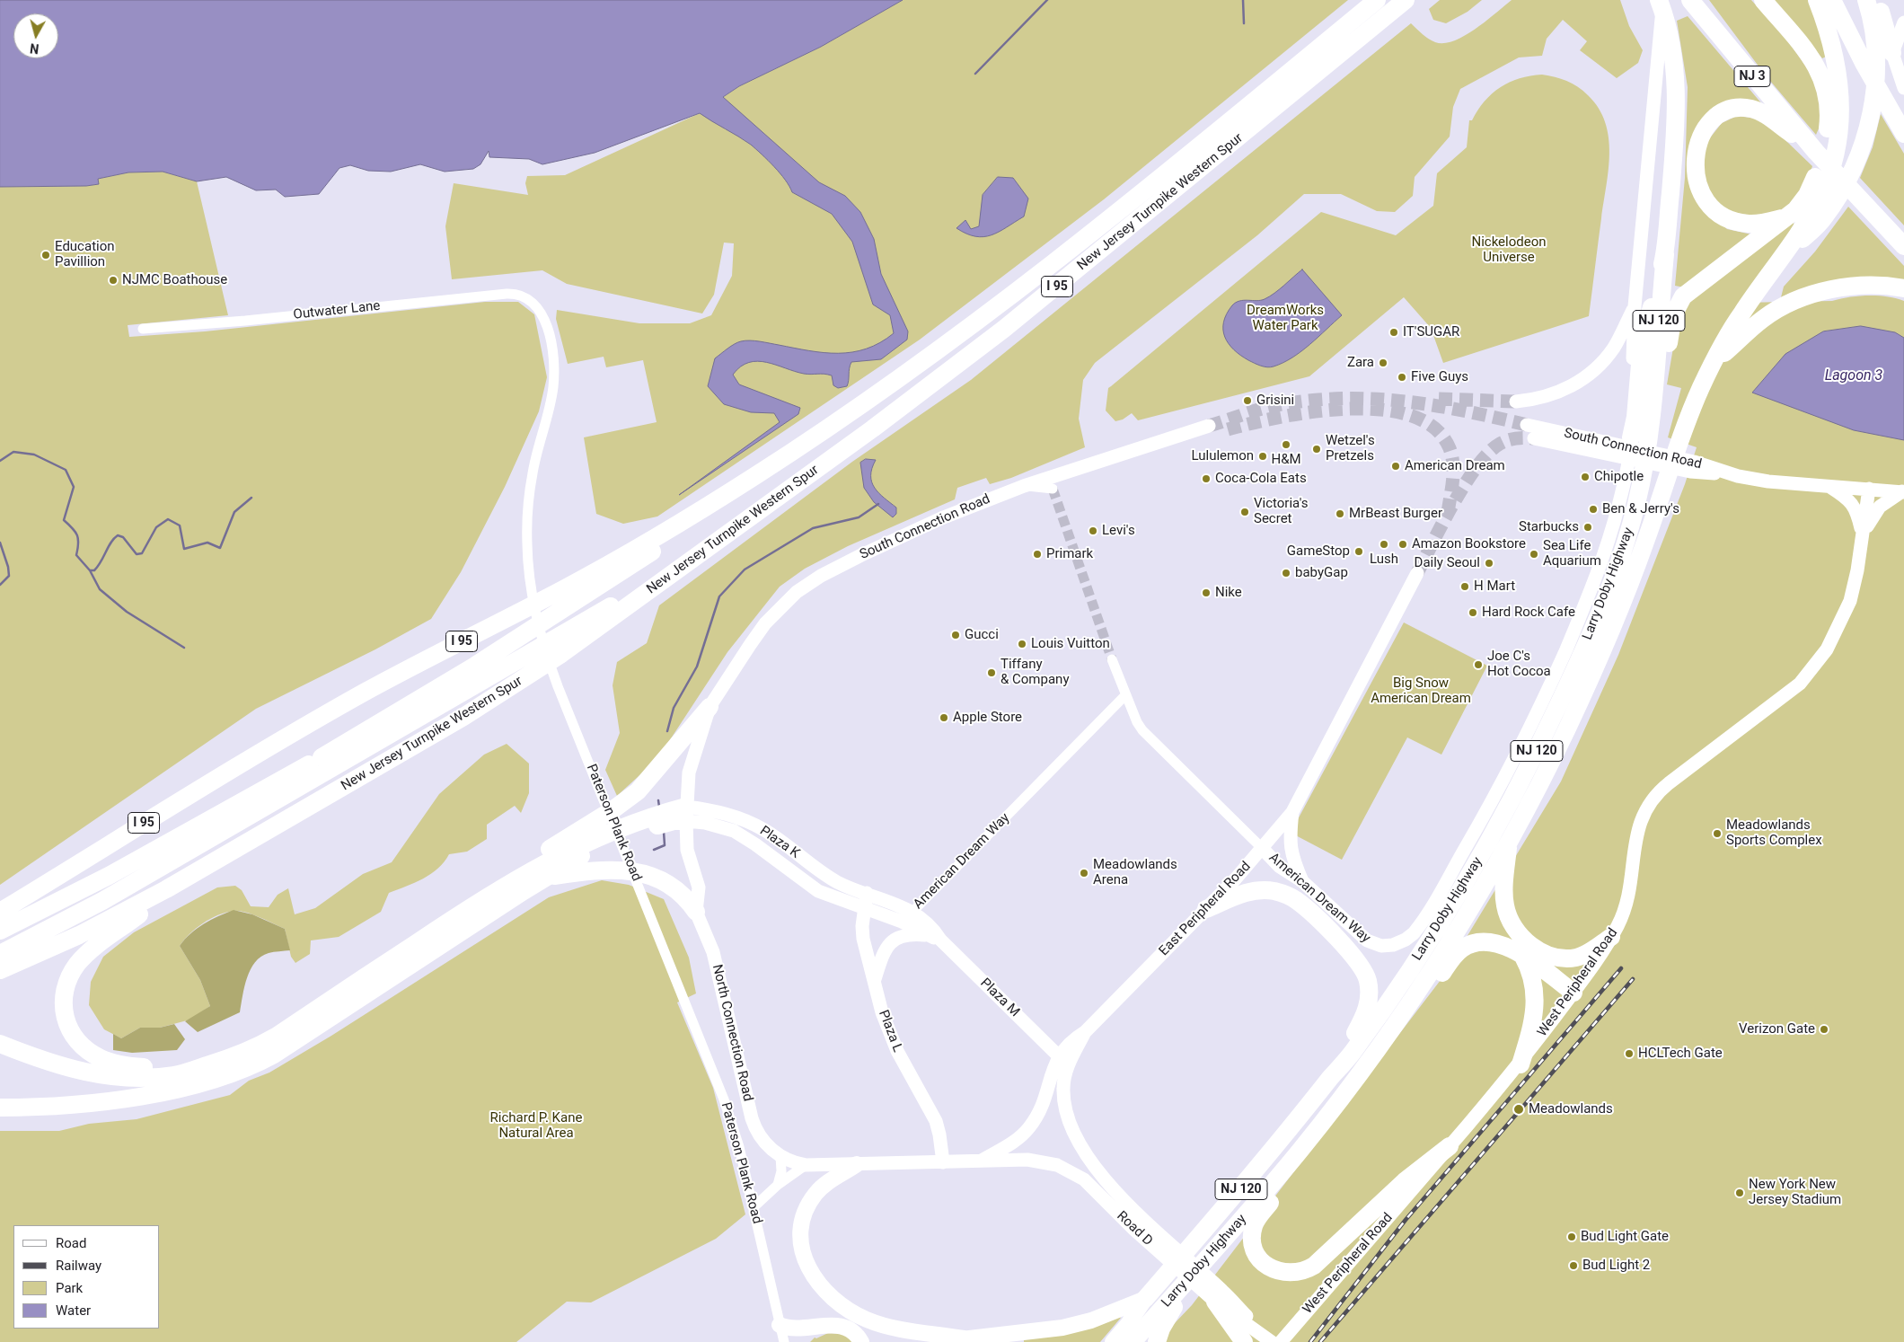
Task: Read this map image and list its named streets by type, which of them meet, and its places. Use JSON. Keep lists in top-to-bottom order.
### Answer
{
  "streets": {
    "highway": [
      "NJ 3",
      "New Jersey Turnpike Western Spur",
      "I 95",
      "NJ 120",
      "Larry Doby Highway"
    ],
    "street": [
      "Outwater Lane",
      "South Connection Road",
      "Paterson Plank Road",
      "Plaza K",
      "American Dream Way",
      "East Peripheral Road",
      "West Peripheral Road",
      "Plaza M",
      "Plaza L",
      "North Connection Road",
      "Road D"
    ]
  },
  "crossings": [
    ["Outwater Lane", "Paterson Plank Road"],
    ["NJ 120", "Larry Doby Highway"],
    ["South Connection Road", "West Peripheral Road"],
    ["South Connection Road", "North Connection Road"],
    ["Plaza K", "Plaza M"],
    ["Plaza K", "Plaza L"],
    ["Plaza K", "North Connection Road"],
    ["American Dream Way", "East Peripheral Road"],
    ["American Dream Way", "Plaza M"],
    ["East Peripheral Road", "Plaza M"],
    ["East Peripheral Road", "North Connection Road"],
    ["East Peripheral Road", "Road D"],
    ["Plaza M", "Plaza L"],
    ["Plaza L", "North Connection Road"],
    ["North Connection Road", "Road D"]
  ],
  "water": ["Lagoon 3"],
  "parks": [
    "Nickelodeon Universe",
    "DreamWorks Water Park",
    "Big Snow American Dream",
    "Richard P. Kane Natural Area"
  ],
  "places": [
    "Education Pavillion",
    "NJMC Boathouse",
    "IT'SUGAR",
    "Zara",
    "Five Guys",
    "Grisini",
    "H&M",
    "Wetzel's Pretzels",
    "Lululemon",
    "American Dream",
    "Chipotle",
    "Coca-Cola Eats",
    "Ben & Jerry's",
    "Victoria's Secret",
    "MrBeast Burger",
    "Starbucks",
    "Levi's",
    "Lush",
    "Amazon Bookstore",
    "GameStop",
    "Primark",
    "Sea Life Aquarium",
    "Daily Seoul",
    "babyGap",
    "H Mart",
    "Nike",
    "Hard Rock Cafe",
    "Gucci",
    "Louis Vuitton",
    "Joe C's Hot Cocoa",
    "Tiffany & Company",
    "Apple Store",
    "Meadowlands Sports Complex",
    "Meadowlands Arena",
    "Verizon Gate",
    "HCLTech Gate",
    "Meadowlands",
    "New York New Jersey Stadium",
    "Bud Light Gate",
    "Bud Light 2"
  ],
  "legend": [
    "Road",
    "Railway",
    "Park",
    "Water"
  ],
  "north": "bottom"
}
